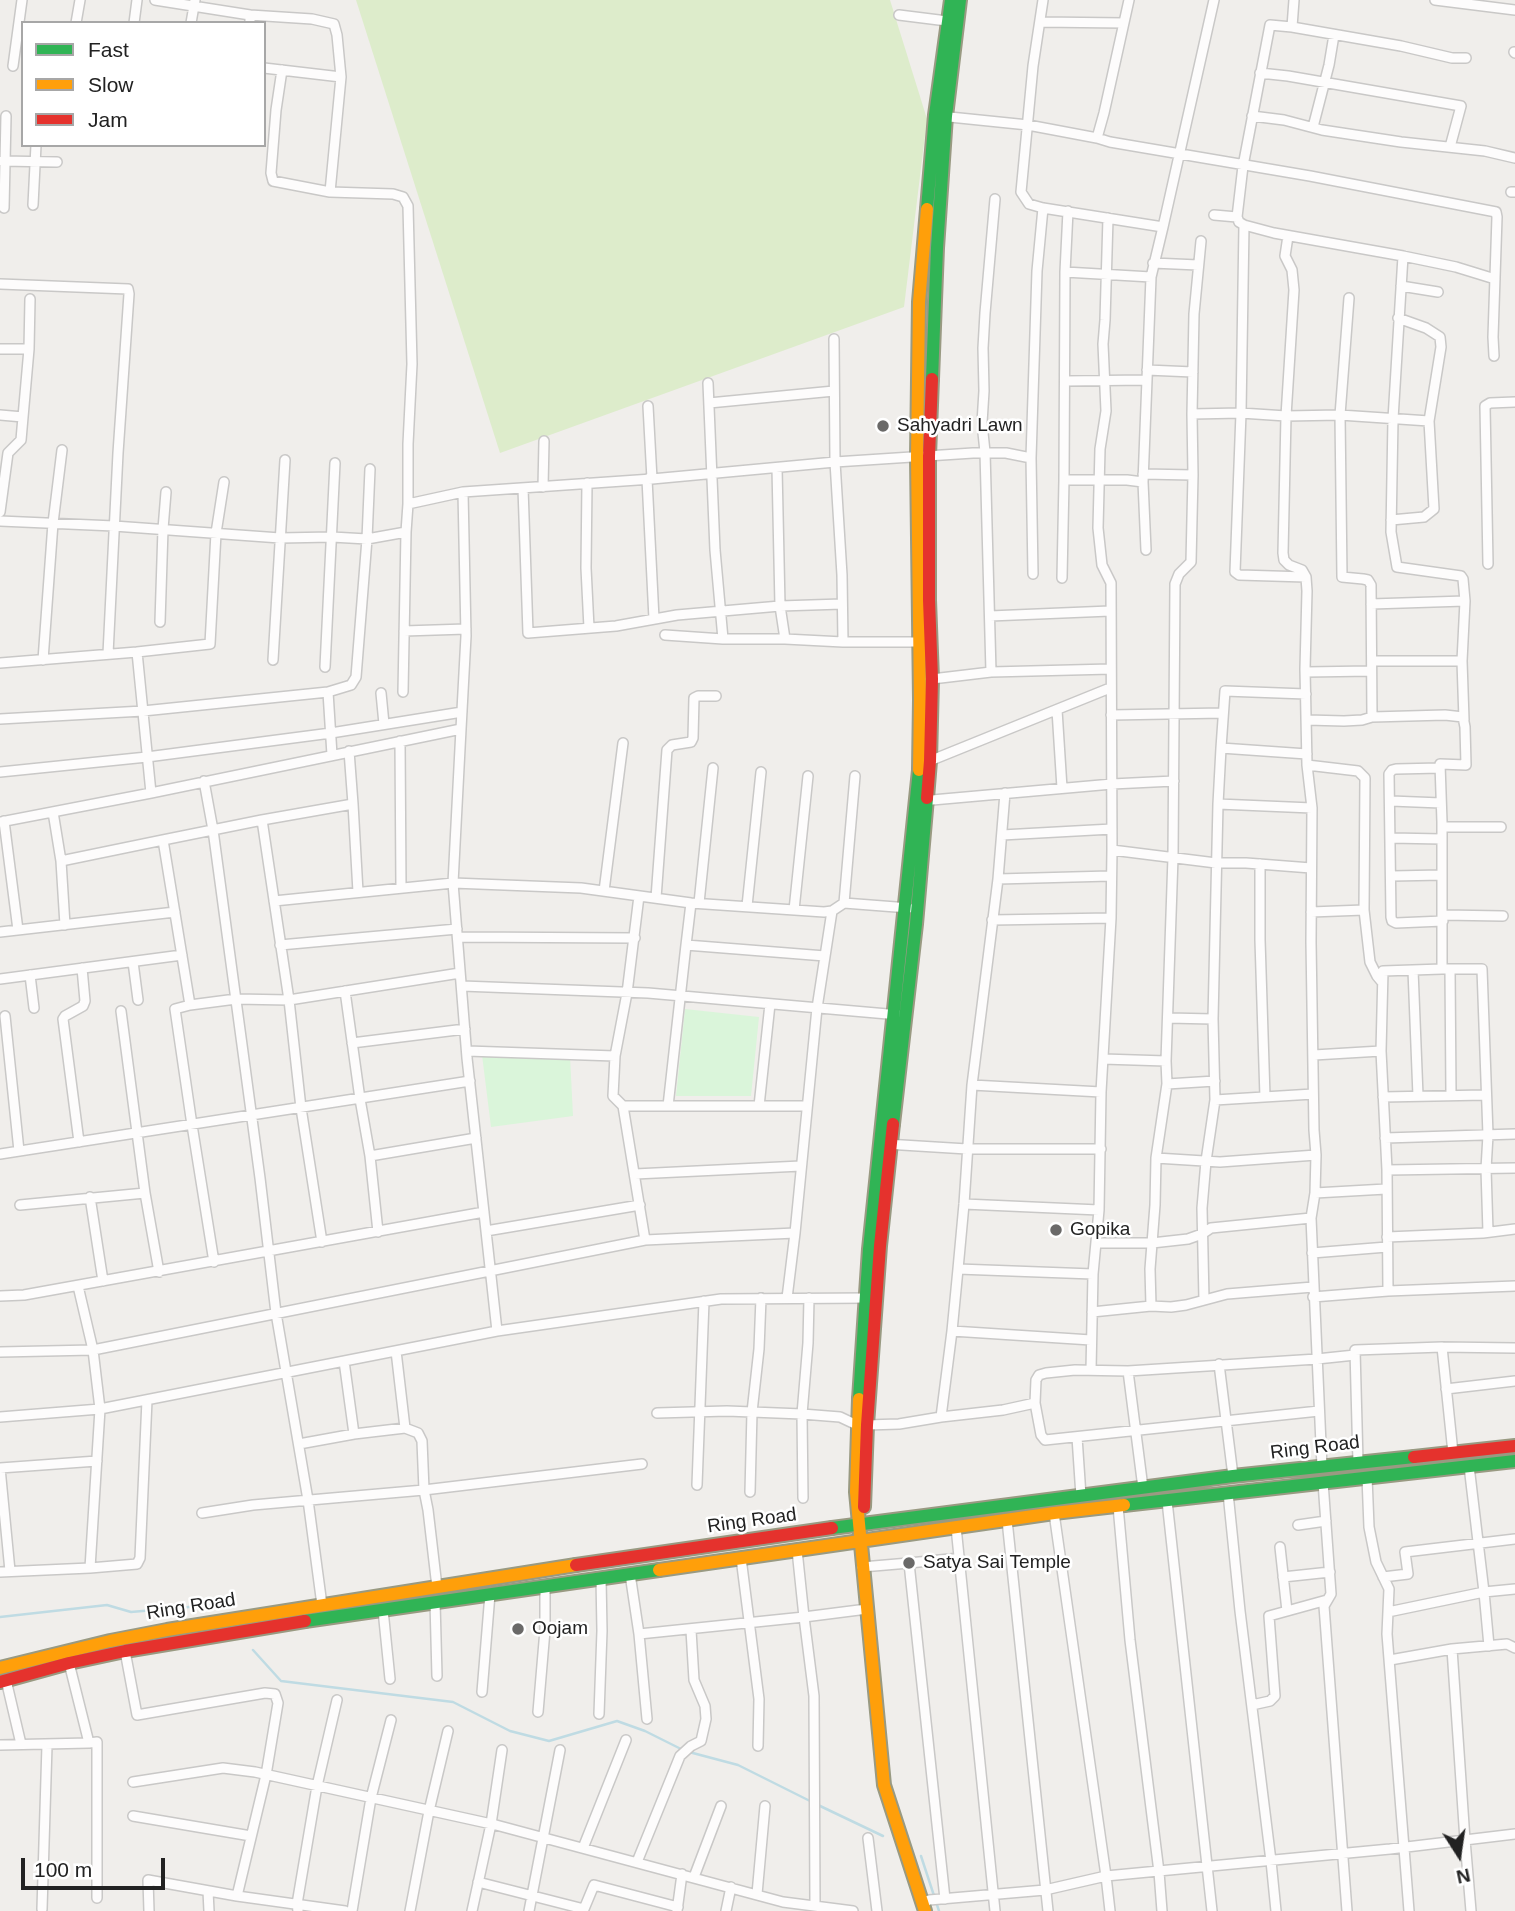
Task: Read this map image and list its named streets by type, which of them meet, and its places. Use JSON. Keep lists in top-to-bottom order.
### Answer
{
  "streets": {
    "main road": ["Ring Road"]
  },
  "places": [
    "Sahyadri Lawn",
    "Gopika",
    "Satya Sai Temple",
    "Oojam"
  ],
  "legend": ["Fast", "Slow", "Jam"],
  "scale_bar": "100 m",
  "north": "bottom"
}
